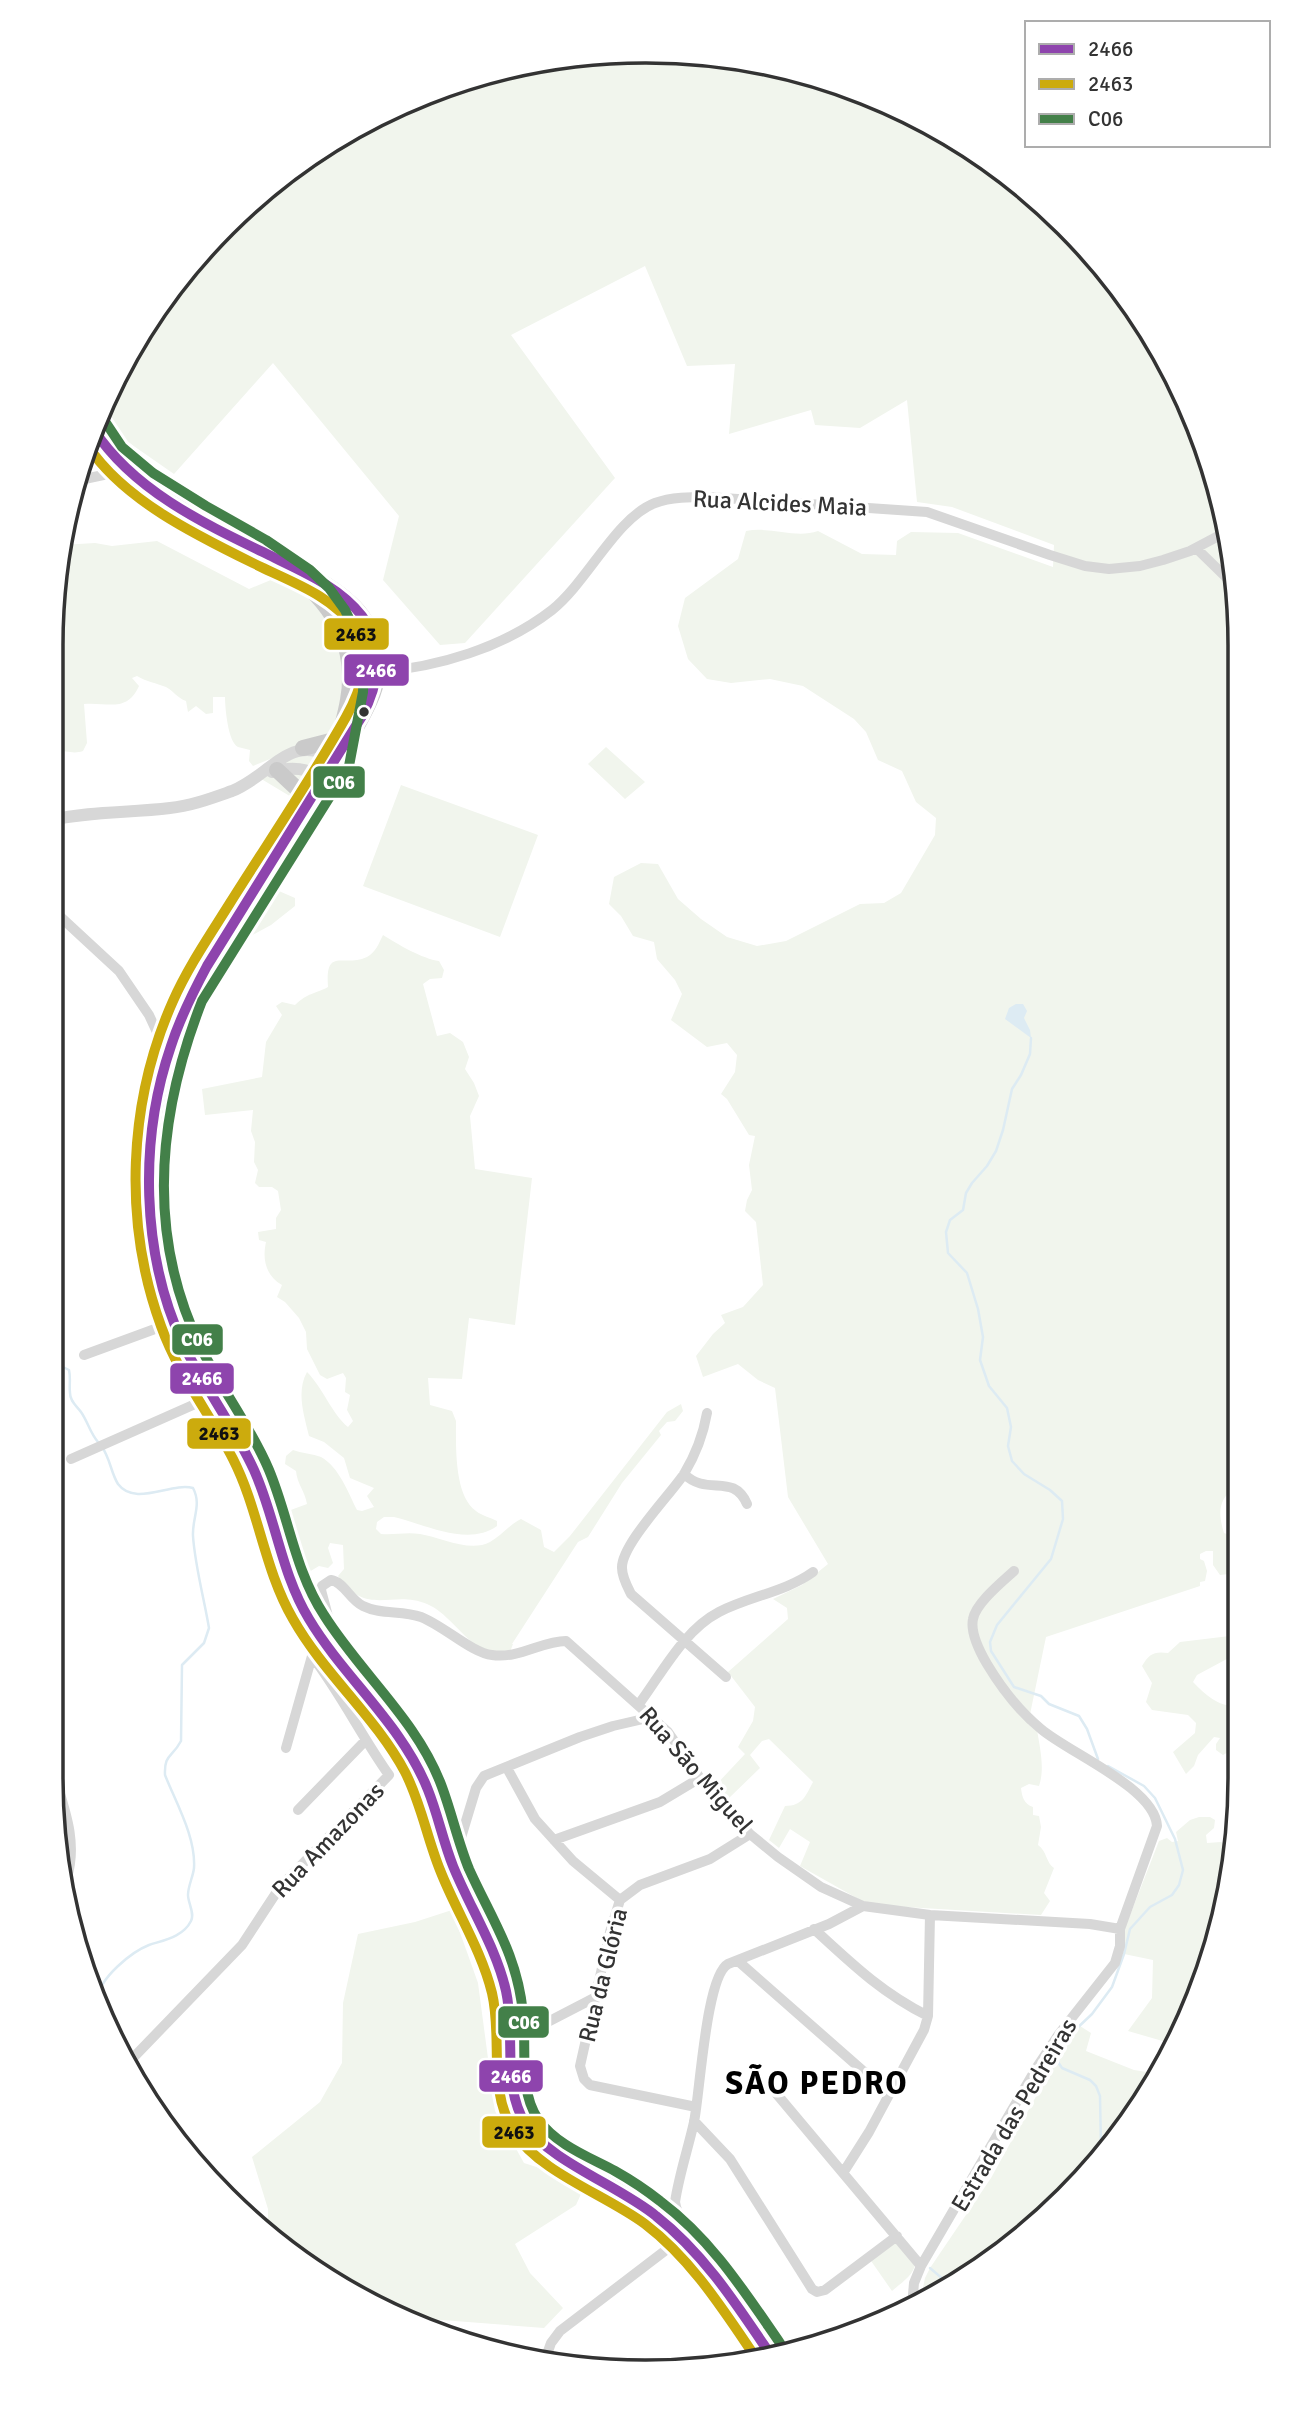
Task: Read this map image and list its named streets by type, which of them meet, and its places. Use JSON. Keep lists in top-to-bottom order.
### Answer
{
  "streets": {
    "street": [
      "Rua Alcides Maia",
      "Rua São Miguel",
      "Rua Amazonas",
      "Rua da Glória",
      "Estrada das Pedreiras"
    ]
  },
  "crossings": [
    ["Rua São Miguel", "Rua da Glória"],
    ["Rua São Miguel", "Estrada das Pedreiras"]
  ],
  "districts": ["SÃO PEDRO"],
  "lines": ["transit line C06", "transit line 2466", "transit line 2463"],
  "legend": ["2466", "2463", "C06"]
}
